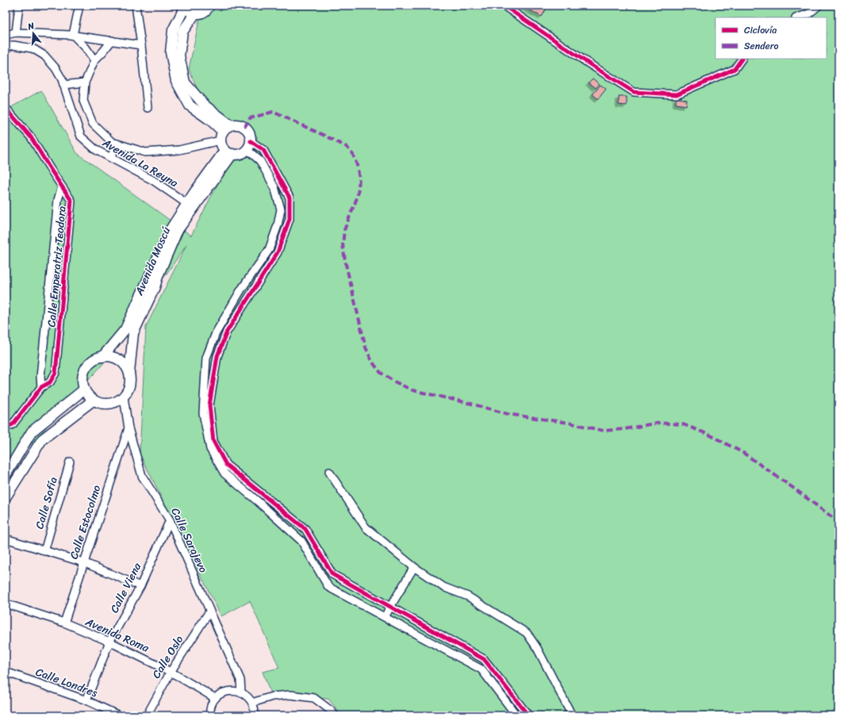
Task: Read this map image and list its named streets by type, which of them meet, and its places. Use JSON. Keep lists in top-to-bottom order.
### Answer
{
  "streets": {
    "street": [
      "Avenida La Reyna",
      "Avenida Moscú",
      "Calle Emperatriz Teodora",
      "Calle Sofía",
      "Calle Estocolmo",
      "Calle Sarajevo",
      "Calle Viena",
      "Avenida Roma",
      "Calle Oslo",
      "Calle Londres"
    ]
  },
  "crossings": [
    ["Avenida La Reyna", "Avenida Moscú"],
    ["Avenida Moscú", "Calle Sarajevo"],
    ["Calle Estocolmo", "Calle Sarajevo"],
    ["Calle Estocolmo", "Avenida Roma"],
    ["Calle Sarajevo", "Calle Viena"],
    ["Calle Sarajevo", "Calle Oslo"],
    ["Calle Viena", "Avenida Roma"],
    ["Calle Viena", "Calle Londres"],
    ["Avenida Roma", "Calle Oslo"]
  ],
  "legend": ["Ciclovía", "Sendero"],
  "north": "top"
}
